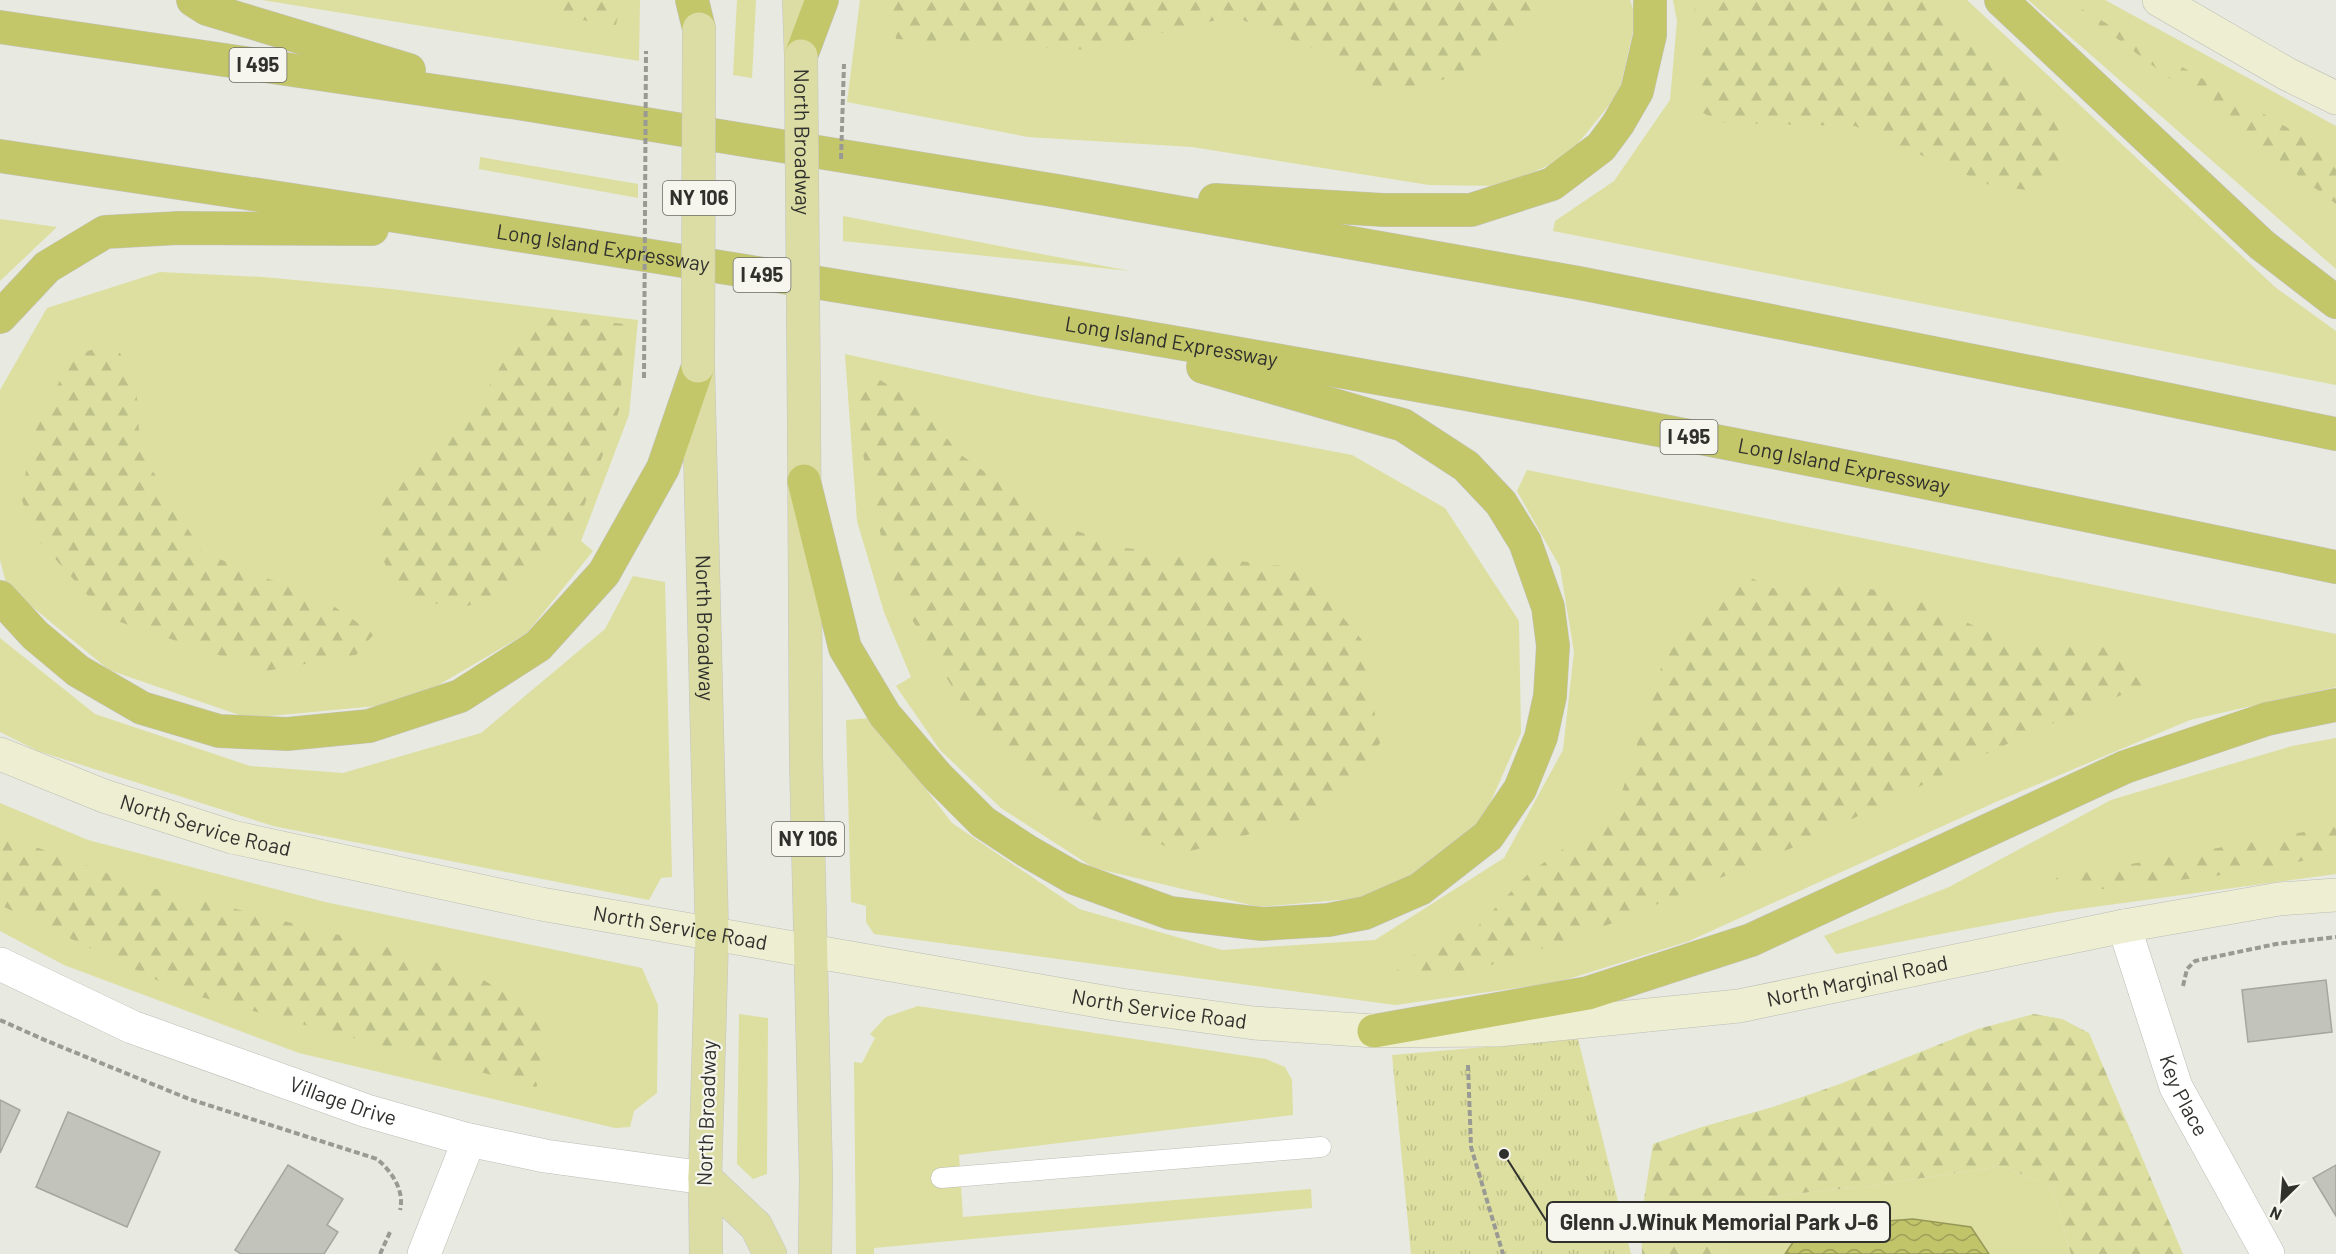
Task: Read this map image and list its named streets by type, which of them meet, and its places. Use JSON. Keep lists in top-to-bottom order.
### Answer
{
  "streets": {
    "highway": ["I 495", "Long Island Expressway"],
    "main road": [
      "North Broadway",
      "NY 106",
      "North Service Road",
      "North Marginal Road"
    ],
    "street": ["Key Place", "Village Drive"]
  },
  "crossings": [
    ["North Broadway", "North Service Road"],
    ["North Broadway", "Village Drive"],
    ["North Service Road", "North Marginal Road"],
    ["North Marginal Road", "Key Place"]
  ],
  "places": ["Glenn J.Winuk Memorial Park J-6"],
  "north": "bottom left"
}
